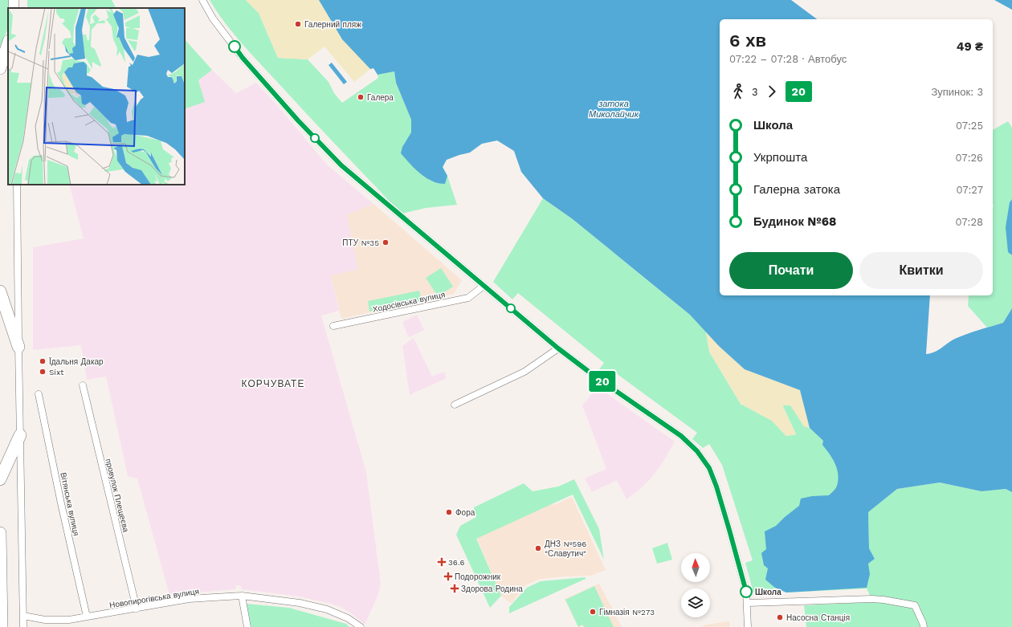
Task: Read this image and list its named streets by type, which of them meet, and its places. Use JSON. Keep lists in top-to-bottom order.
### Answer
{
  "streets": {
    "street": [
      "Ходосівська вулиця",
      "провулок Плещеєва",
      "Вітянська вулиця",
      "Новопирогівська вулиця"
    ]
  },
  "crossings": [
    ["провулок Плещеєва", "Новопирогівська вулиця"],
    ["Вітянська вулиця", "Новопирогівська вулиця"]
  ],
  "districts": ["КОРЧУВАТЕ"],
  "water": ["затока Миколайчик"],
  "places": {
    "other": [
      "Галерний пляж",
      "Галера",
      "ПТУ №35",
      "Їдальня Дакар",
      "Sixt",
      "Фора",
      "ДНЗ №596 \"Славутич\"",
      "Школа",
      "Гімназія №273",
      "Насосна Станція"
    ],
    "health": ["36.6", "Подорожник", "Здорова Родина"]
  },
  "lines": ["bus line 20"],
  "north": "top",
  "page": {
    "on_map": "20",
    "heading": ["6 хв", "07:22 – 07:28 · Автобус", "49 ₴"],
    "legs": ["3", "20", "Зупинок: 3"],
    "list": [
      {
        "name": "Школа",
        "value": "07:25"
      },
      {
        "name": "Укрпошта",
        "value": "07:26"
      },
      {
        "name": "Галерна затока",
        "value": "07:27"
      },
      {
        "name": "Будинок №68",
        "value": "07:28"
      }
    ],
    "buttons": ["Почати", "Квитки"]
  }
}
